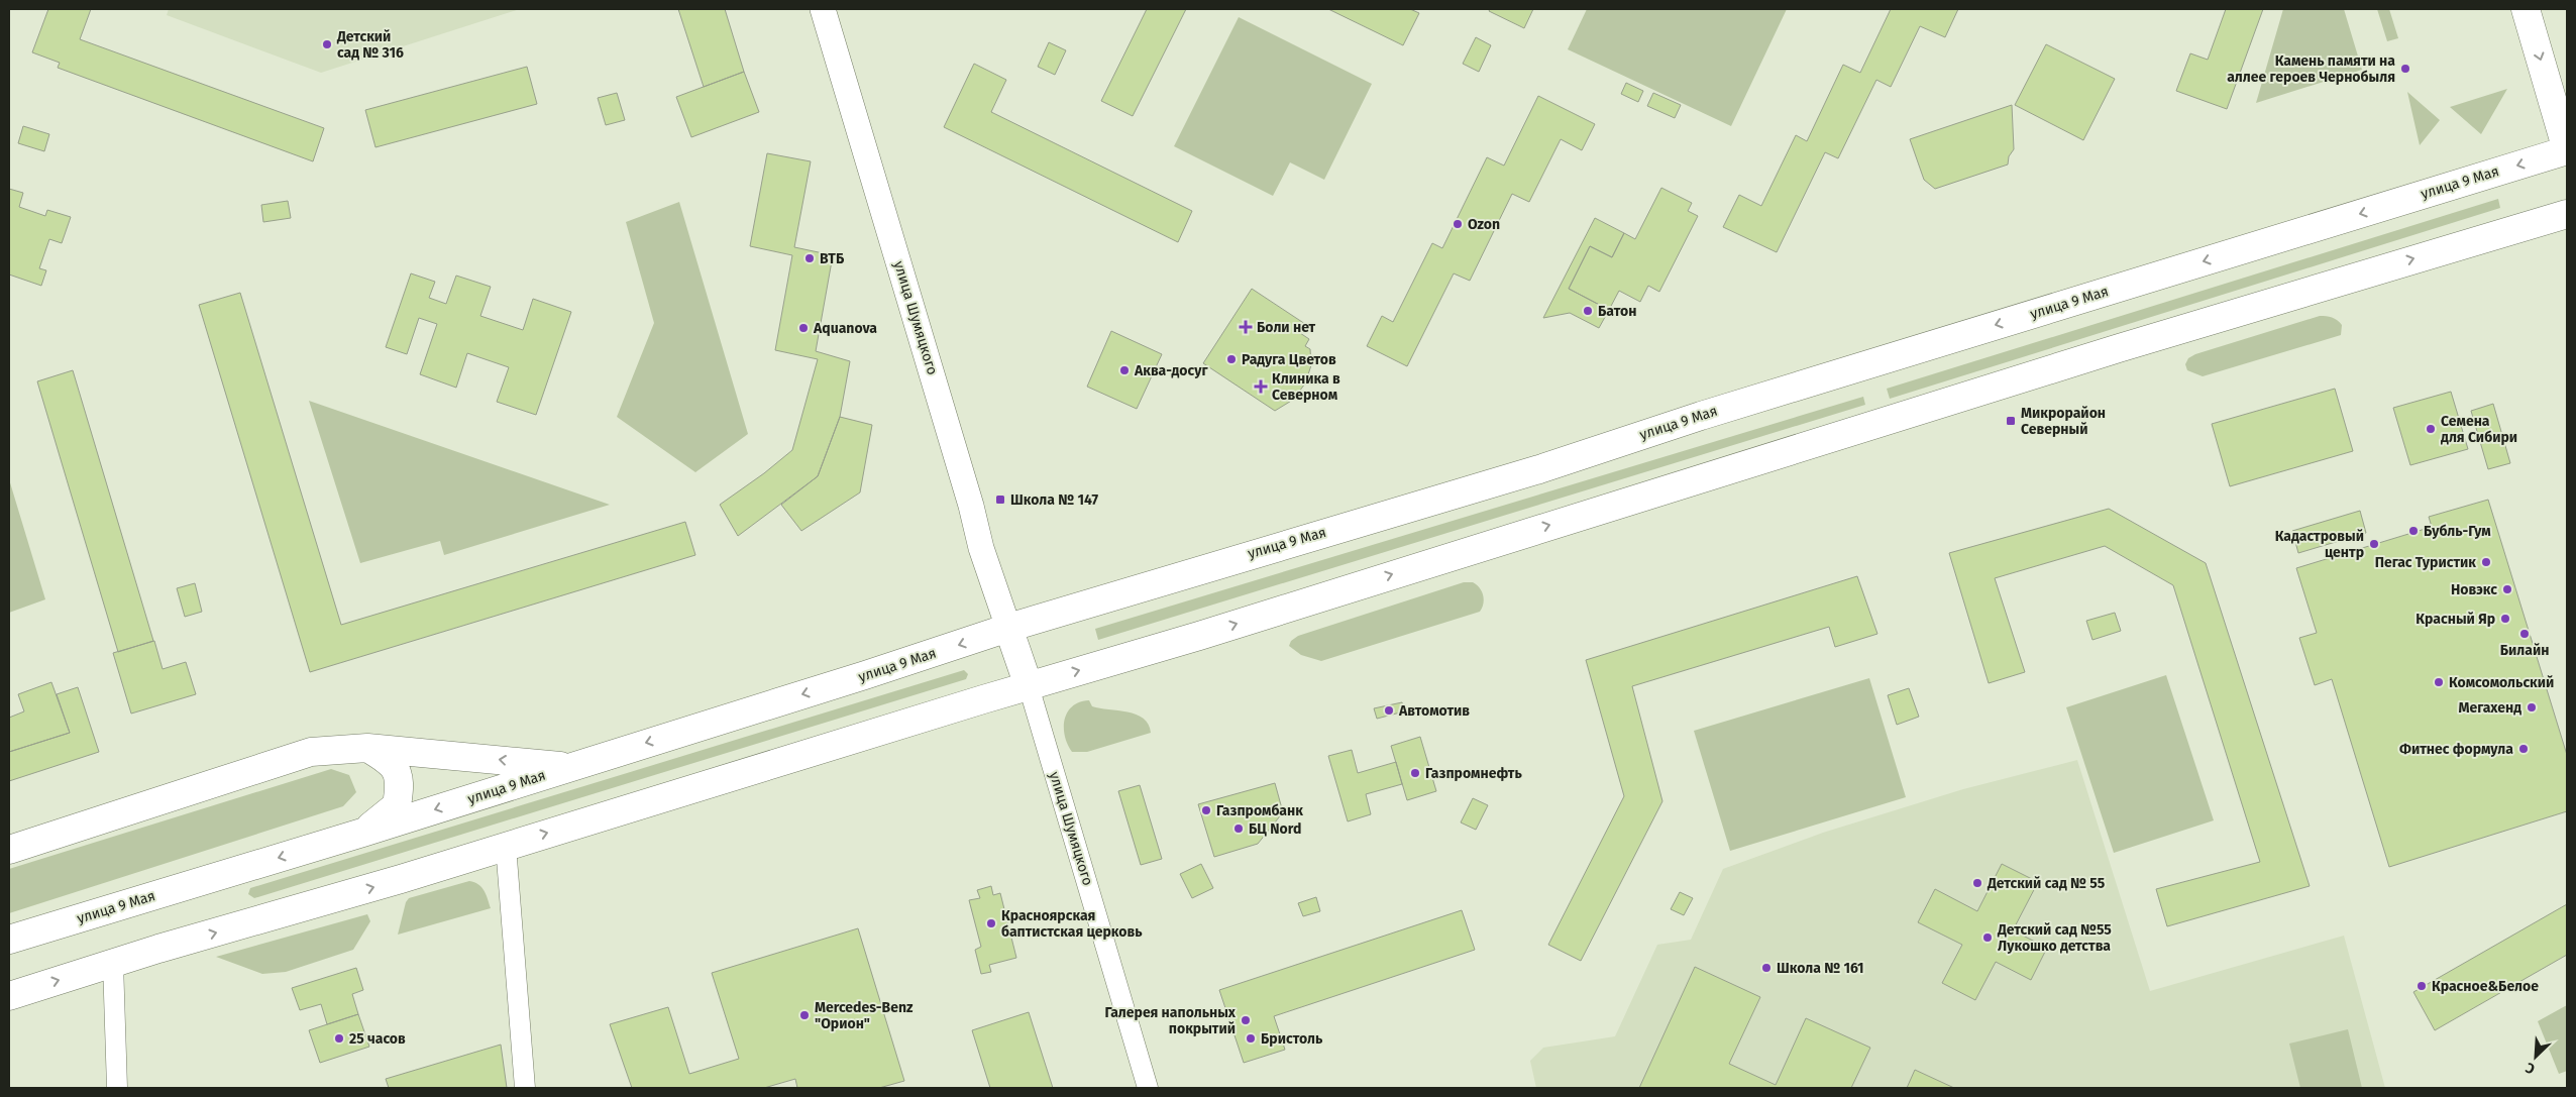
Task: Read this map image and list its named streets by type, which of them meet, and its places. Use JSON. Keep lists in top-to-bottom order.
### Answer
{
  "streets": {
    "main road": ["улица 9 Мая"],
    "street": ["улица Шумяцкого"]
  },
  "crossings": [
    ["улица 9 Мая", "улица Шумяцкого"]
  ],
  "places": {
    "other": [
      "Детский сад № 316",
      "Камень памяти на аллее героев Чернобыля",
      "Ozon",
      "ВТБ",
      "Батон",
      "Aquanova",
      "Радуга Цветов",
      "Аква-досуг",
      "Семена для Сибири",
      "Бубль-Гум",
      "Кадастровый центр",
      "Пегас Туристик",
      "Новэкс",
      "Красный Яр",
      "Билайн",
      "Комсомольский",
      "Мегахенд",
      "Автомотив",
      "Фитнес формула",
      "Газпромнефть",
      "Газпромбанк",
      "БЦ Nord",
      "Детский сад № 55",
      "Красноярская баптистская церковь",
      "Детский сад №55 Лукошко детства",
      "Школа № 161",
      "Красное&Белое",
      "Mercedes-Benz \"Орион\"",
      "Галерея напольных покрытий",
      "25 часов",
      "Бристоль"
    ],
    "health": ["Боли нет", "Клиника в Северном"],
    "transit": ["Микрорайон Северный", "Школа № 147"]
  },
  "north": "bottom left"
}
